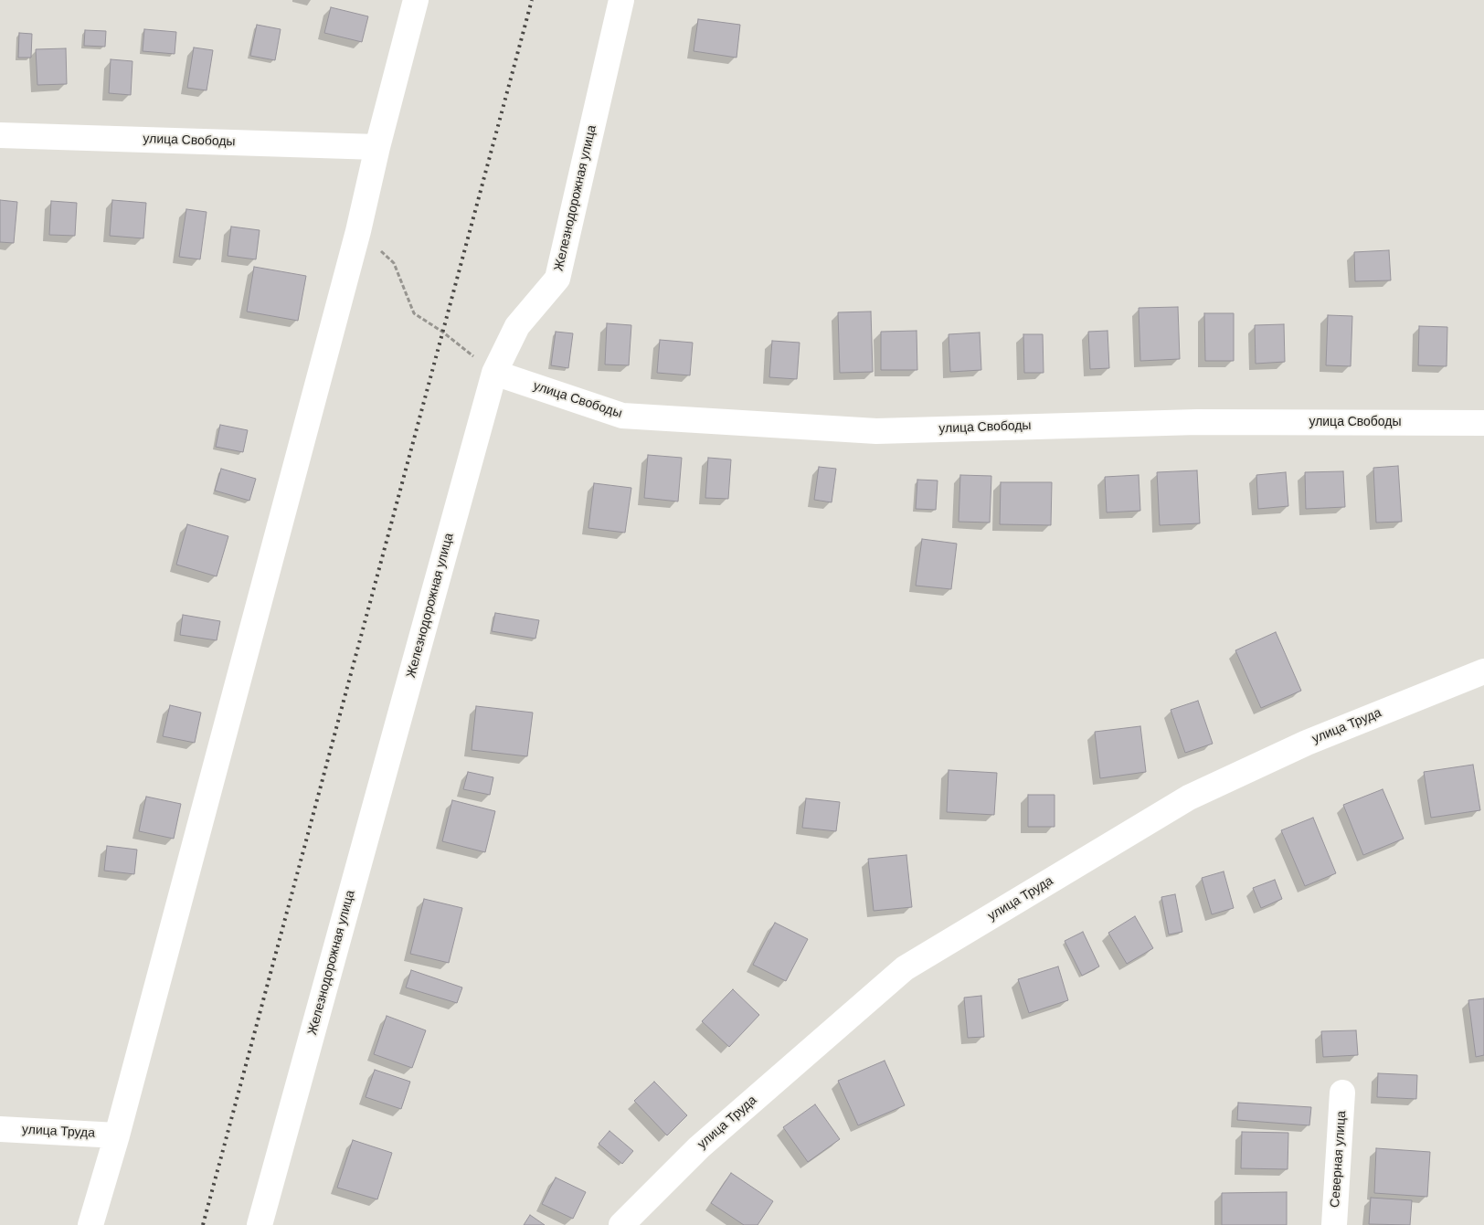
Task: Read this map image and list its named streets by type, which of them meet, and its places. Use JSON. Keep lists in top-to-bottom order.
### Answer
{
  "streets": {
    "street": [
      "улица Свободы",
      "Железнодорожная улица",
      "улица Труда",
      "Северная улица"
    ]
  },
  "crossings": [
    ["улица Свободы", "Железнодорожная улица"]
  ]
}
